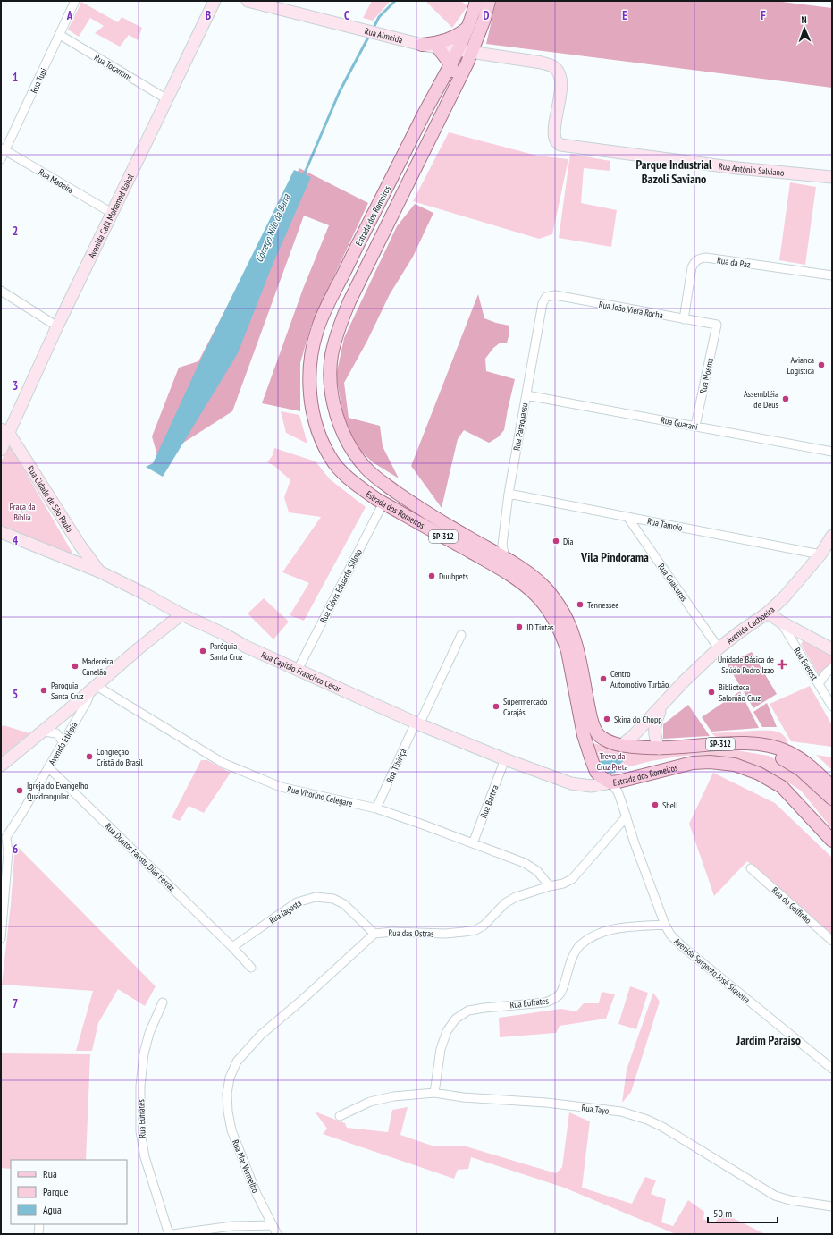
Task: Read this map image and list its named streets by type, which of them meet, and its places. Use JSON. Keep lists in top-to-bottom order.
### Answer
{
  "streets": {
    "main road": ["Estrada dos Romeiros", "SP-312"],
    "street": [
      "Rua Almeida",
      "Rua Tocantins",
      "Rua Tupi",
      "Rua Antônio Salviano",
      "Rua Madeira",
      "Avenida Calil Mohamed Rahal",
      "Rua da Paz",
      "Rua João Viera Rocha",
      "Rua Moema",
      "Rua Guarani",
      "Rua Paraguassu",
      "Rua Cidade de São Paulo",
      "Rua Tamoio",
      "Rua Guaicurus",
      "Rua Clóvis Eduardo Silloto",
      "Avenida Cachoeira",
      "Rua Everest",
      "Rua Capitão Francisco César",
      "Avenida Etiópia",
      "Rua Tibiriçá",
      "Rua Vitorino Calegare",
      "Rua Bartira",
      "Rua Doutor Fausto Dias Ferraz",
      "Rua do Golfinho",
      "Rua lagosta",
      "Rua das Ostras",
      "Avenida Sargento José Siqueira",
      "Rua Eufrates",
      "Rua Tayo",
      "Rua Mar Vermelho"
    ]
  },
  "crossings": [
    ["Rua Almeida", "Rua Antônio Salviano"],
    ["Rua Almeida", "Estrada dos Romeiros"],
    ["Rua Tocantins", "Rua Tupi"],
    ["Rua Tocantins", "Avenida Calil Mohamed Rahal"],
    ["Rua Tupi", "Rua Madeira"],
    ["Rua Antônio Salviano", "Estrada dos Romeiros"],
    ["Rua Madeira", "Avenida Calil Mohamed Rahal"],
    ["Estrada dos Romeiros", "Rua Paraguassu"],
    ["Estrada dos Romeiros", "Rua Clóvis Eduardo Silloto"],
    ["Estrada dos Romeiros", "Avenida Cachoeira"],
    ["Estrada dos Romeiros", "Rua Capitão Francisco César"],
    ["Estrada dos Romeiros", "Avenida Sargento José Siqueira"],
    ["Avenida Calil Mohamed Rahal", "Rua Cidade de São Paulo"],
    ["Rua da Paz", "Rua João Viera Rocha"],
    ["Rua João Viera Rocha", "Rua Moema"],
    ["Rua João Viera Rocha", "Rua Paraguassu"],
    ["Rua Moema", "Rua Guarani"],
    ["Rua Guarani", "Rua Paraguassu"],
    ["Rua Paraguassu", "Rua Tamoio"],
    ["Rua Cidade de São Paulo", "Rua Capitão Francisco César"],
    ["Rua Tamoio", "Rua Guaicurus"],
    ["Rua Tamoio", "Avenida Cachoeira"],
    ["Rua Guaicurus", "Avenida Cachoeira"],
    ["Rua Clóvis Eduardo Silloto", "Rua Capitão Francisco César"],
    ["Rua Capitão Francisco César", "Rua Tibiriçá"],
    ["Rua Capitão Francisco César", "Rua Bartira"],
    ["Rua Capitão Francisco César", "Avenida Sargento José Siqueira"],
    ["Avenida Etiópia", "Rua Vitorino Calegare"],
    ["Avenida Etiópia", "Rua Doutor Fausto Dias Ferraz"],
    ["Rua Tibiriçá", "Rua Vitorino Calegare"],
    ["Rua Vitorino Calegare", "Rua Bartira"],
    ["Rua Vitorino Calegare", "Rua das Ostras"],
    ["Rua Doutor Fausto Dias Ferraz", "Rua lagosta"],
    ["Rua lagosta", "Rua das Ostras"],
    ["Rua lagosta", "Rua Mar Vermelho"],
    ["Rua das Ostras", "Avenida Sargento José Siqueira"],
    ["Rua das Ostras", "Rua Mar Vermelho"],
    ["Avenida Sargento José Siqueira", "Rua Eufrates"],
    ["Rua Eufrates", "Rua Tayo"]
  ],
  "districts": ["Parque Industrial Bazoli Saviano", "Vila Pindorama", "Jardim Paraíso"],
  "water": ["Córrego Nilo da Barra"],
  "parks": ["Praça da Bíblia", "Trevo da Cruz Preta"],
  "places": {
    "other": [
      "Avianca Logística",
      "Assembléia de Deus",
      "Dia",
      "Duubpets",
      "Tennessee",
      "JD Tintas",
      "Paróquia Santa Cruz",
      "Madereira Canelão",
      "Centro Automotivo Turbão",
      "Paroquia Santa Cruz",
      "Biblioteca Salomão Cruz",
      "Supermercado Carajás",
      "Skina do Chopp",
      "Congreção Cristã do Brasil",
      "Igreja do Evangelho Quadrangular",
      "Shell"
    ],
    "health": ["Unidade Básica de Saúde Pedro Izzo"]
  },
  "legend": ["Rua", "Parque", "Água"],
  "scale_bar": "50 m",
  "north": "top",
  "grid": {
    "columns": [
      "A",
      "B",
      "C",
      "D",
      "E",
      "F"
    ],
    "rows": [
      "1",
      "2",
      "3",
      "4",
      "5",
      "6",
      "7"
    ]
  }
}
